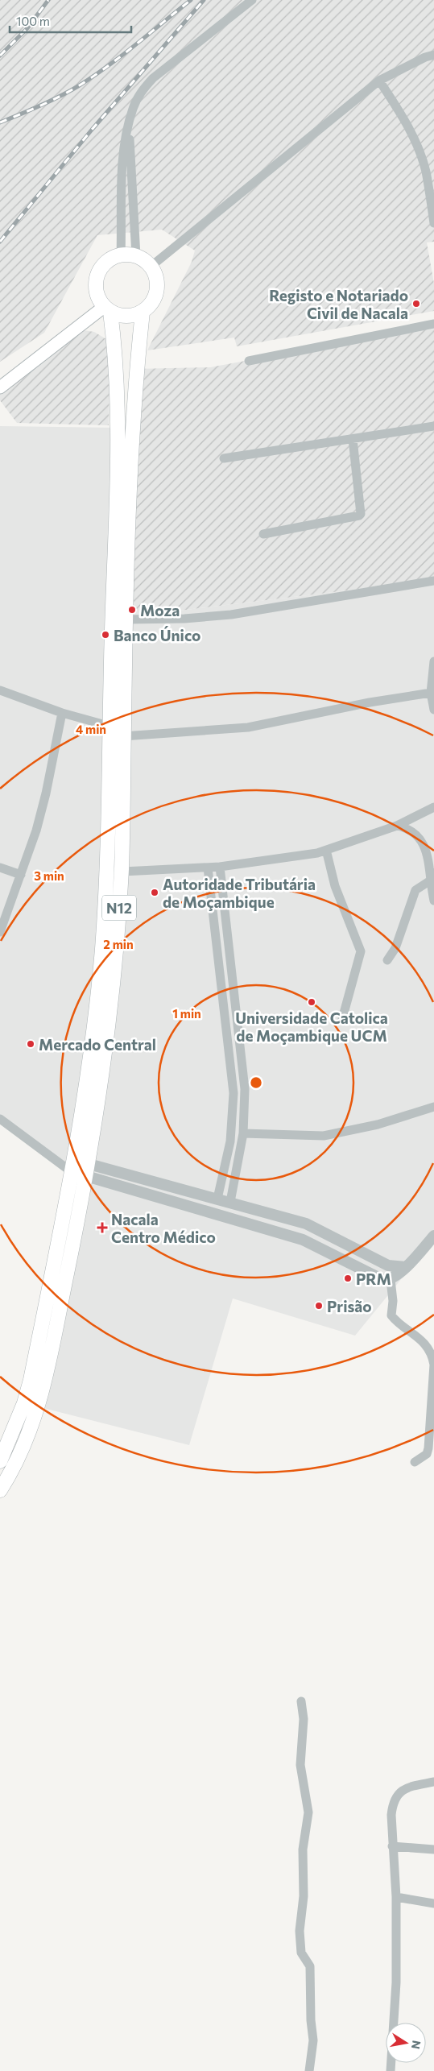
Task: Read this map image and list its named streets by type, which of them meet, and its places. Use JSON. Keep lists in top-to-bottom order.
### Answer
{
  "streets": {
    "main road": ["N12"]
  },
  "places": {
    "other": [
      "Registo e Notariado Civil de Nacala",
      "Moza",
      "Banco Único",
      "Autoridade Tributária de Moçambique",
      "Universidade Catolica de Moçambique UCM",
      "Mercado Central",
      "PRM",
      "Prisão"
    ],
    "health": ["Nacala Centro Médico"]
  },
  "scale_bar": "100 m",
  "north": "right",
  "rings": [
    "4 min",
    "3 min",
    "2 min",
    "1 min"
  ]
}
